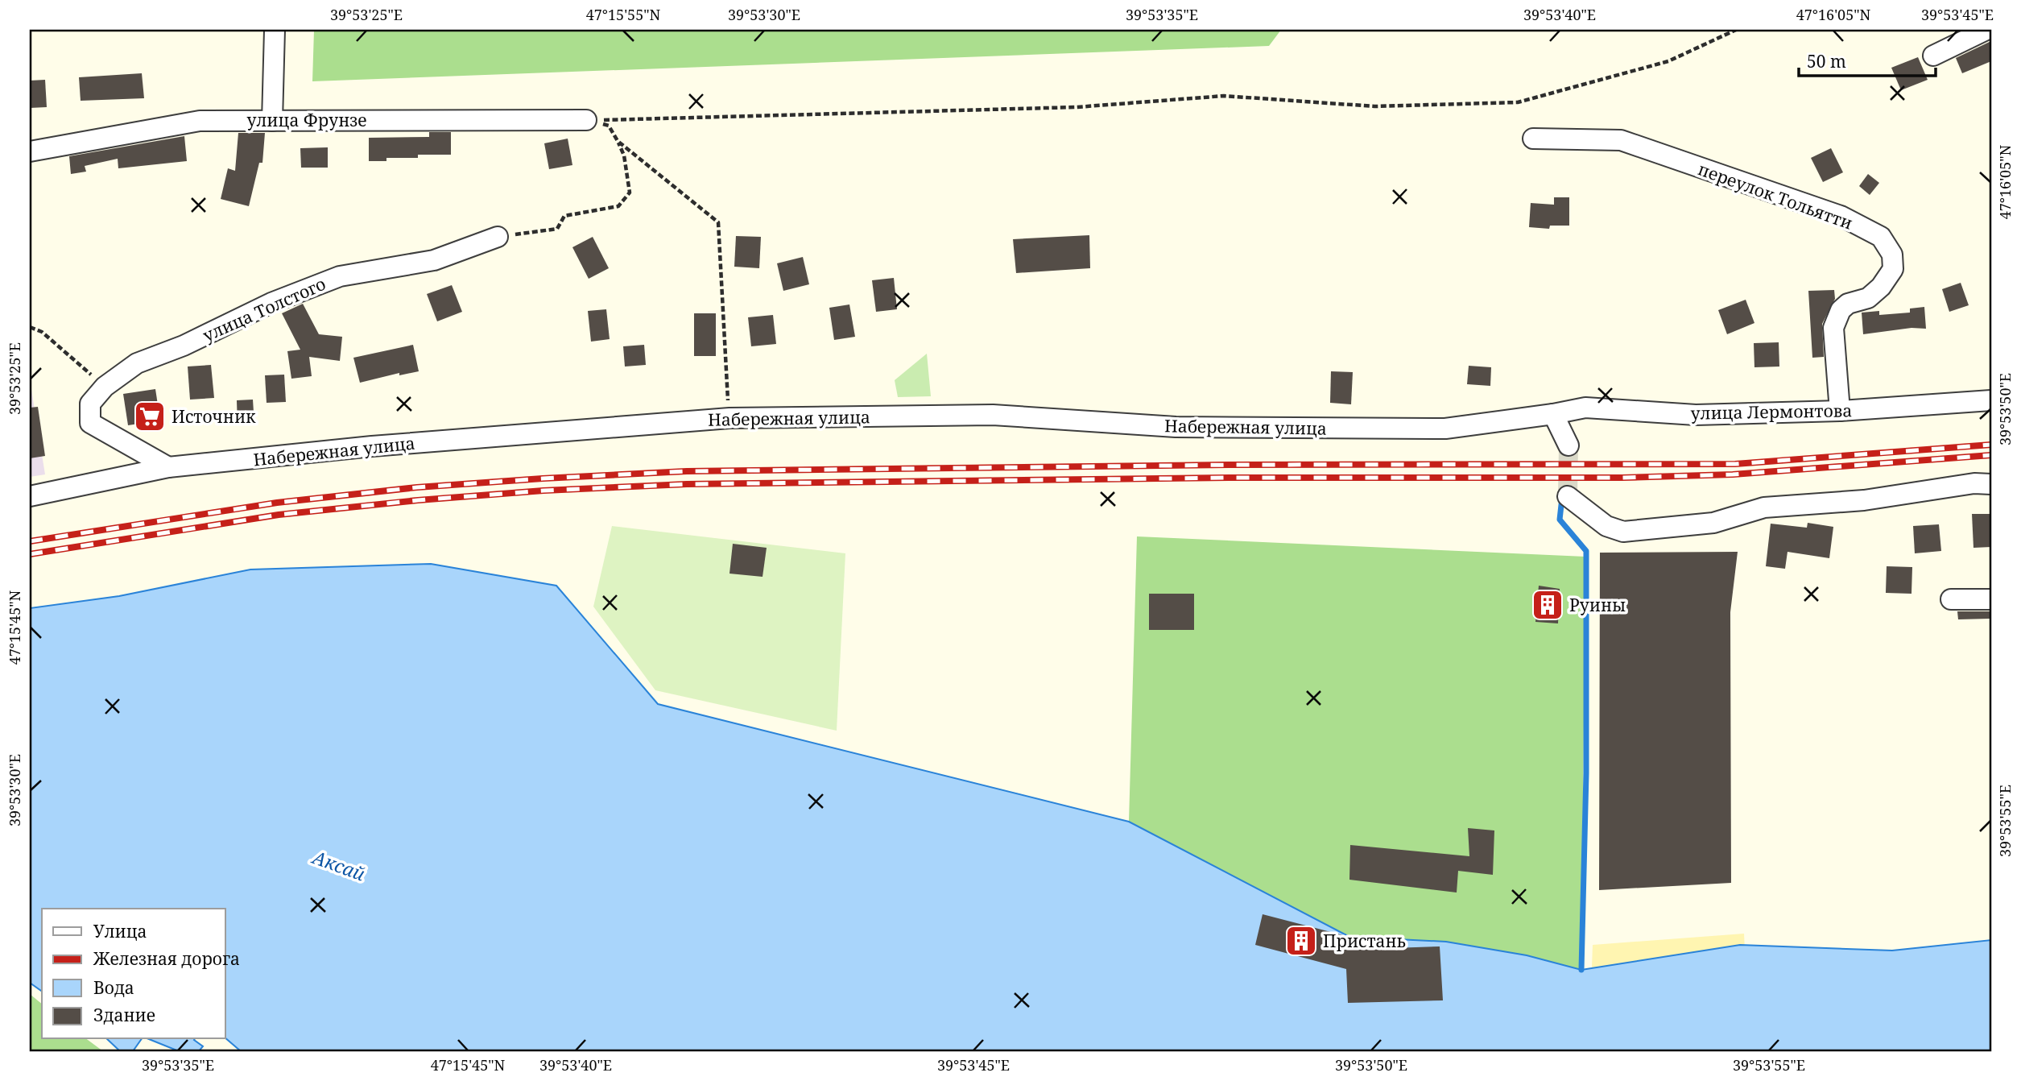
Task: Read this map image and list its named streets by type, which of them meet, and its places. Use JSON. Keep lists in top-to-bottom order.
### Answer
{
  "streets": {
    "street": [
      "улица Фрунзе",
      "переулок Тольятти",
      "улица Толстого",
      "улица Лермонтова",
      "Набережная улица"
    ]
  },
  "crossings": [
    ["переулок Тольятти", "улица Лермонтова"],
    ["улица Толстого", "Набережная улица"],
    ["улица Лермонтова", "Набережная улица"]
  ],
  "water": ["Аксай"],
  "places": {
    "supermarket": ["Источник"],
    "building": ["Руины", "Пристань"]
  },
  "legend": [
    "Улица",
    "Железная дорога",
    "Вода",
    "Здание"
  ],
  "scale_bar": "50 m",
  "coordinates": [
    "39°53'25\"E",
    "47°15'55\"N",
    "39°53'30\"E",
    "39°53'35\"E",
    "39°53'40\"E",
    "47°16'05\"N",
    "39°53'45\"E",
    "39°53'50\"E",
    "47°15'45\"N",
    "39°53'55\"E"
  ]
}
